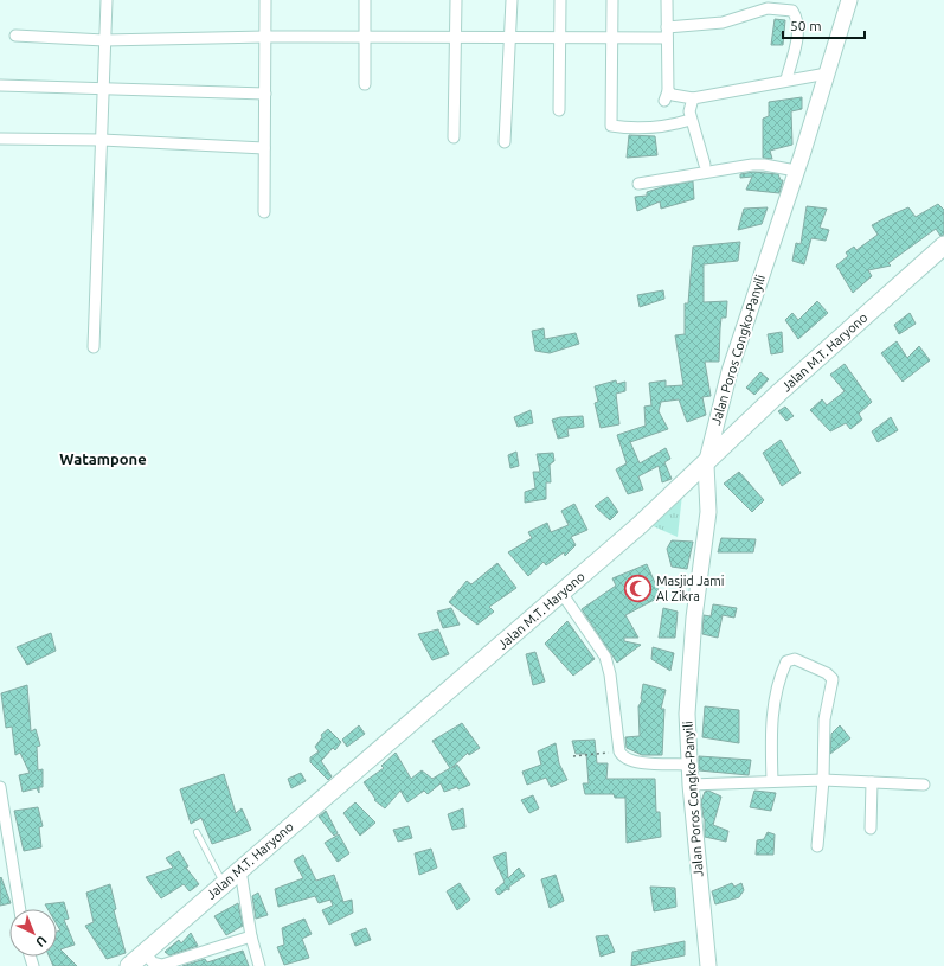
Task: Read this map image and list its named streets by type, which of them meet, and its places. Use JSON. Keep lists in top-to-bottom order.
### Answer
{
  "streets": {
    "highway": ["Jalan M.T. Haryono"],
    "main road": ["Jalan Poros Congko-Panyili"]
  },
  "crossings": [
    ["Jalan Poros Congko-Panyili", "Jalan M.T. Haryono"]
  ],
  "districts": ["Watampone"],
  "places": {
    "mosque": ["Masjid Jami Al Zikra"]
  },
  "scale_bar": "50 m",
  "north": "bottom right"
}
